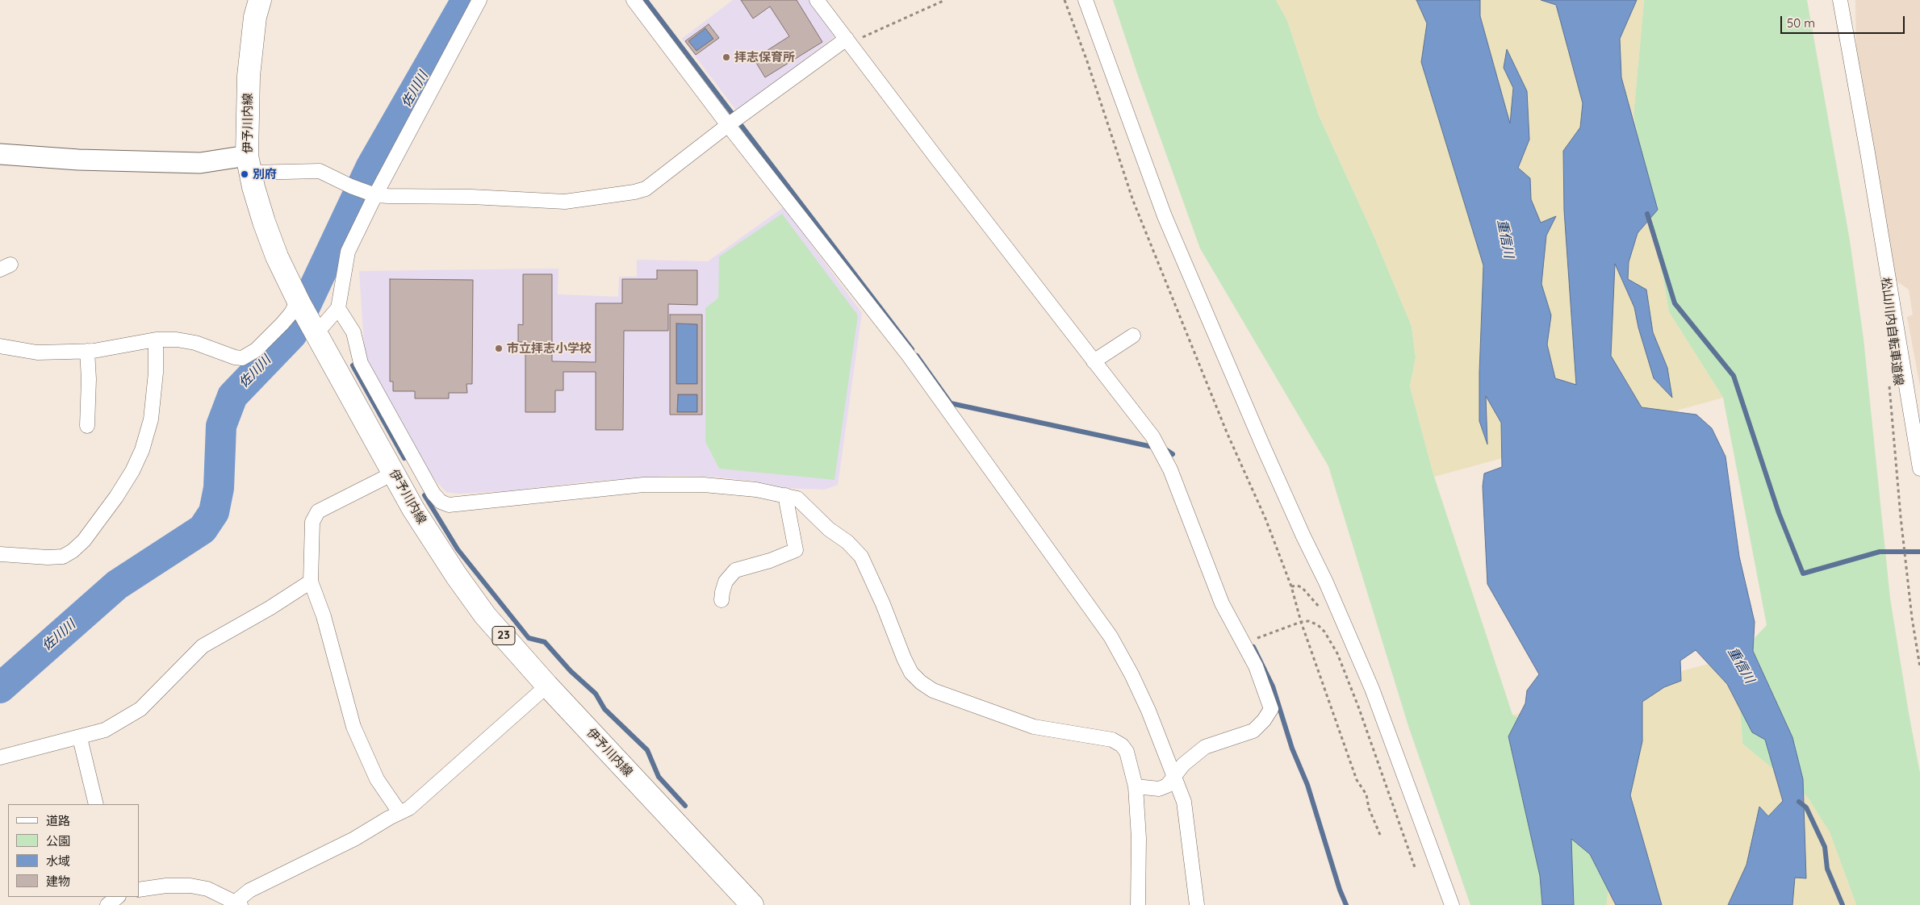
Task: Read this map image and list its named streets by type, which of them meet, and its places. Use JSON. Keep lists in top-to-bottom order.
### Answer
{
  "streets": {
    "main road": ["伊予川内線", "23"],
    "path": ["松山川内自転車道線"]
  },
  "water": ["佐川川", "重信川"],
  "places": ["拝志保育所", "別府", "市立拝志小学校"],
  "legend": [
    "道路",
    "公園",
    "水域",
    "建物"
  ],
  "scale_bar": "50 m"
}
